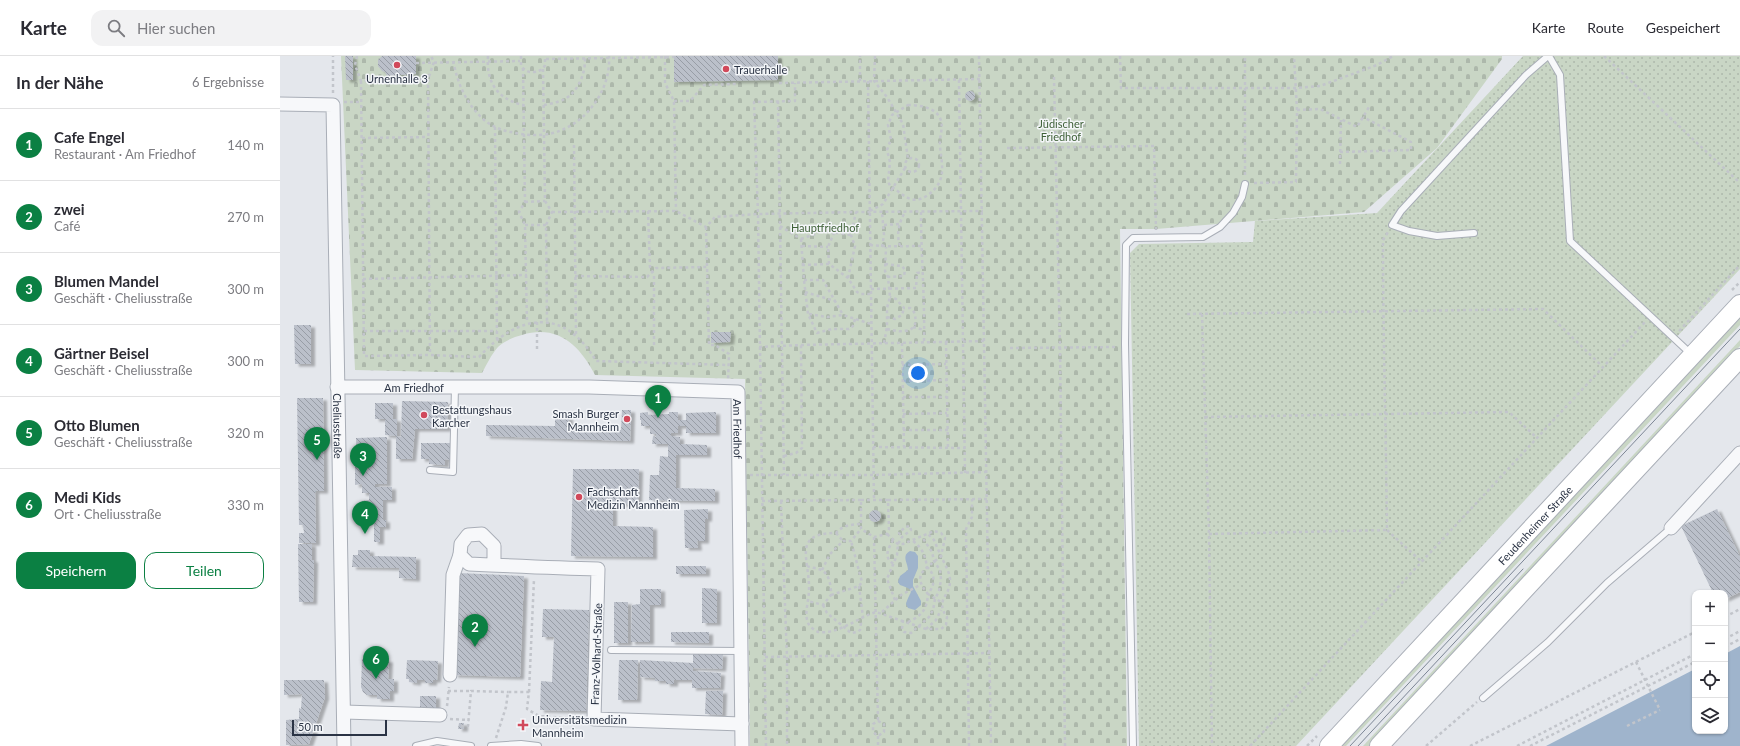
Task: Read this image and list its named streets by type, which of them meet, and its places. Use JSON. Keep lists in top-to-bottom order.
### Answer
{
  "streets": {
    "main road": ["Feudenheimer Straße"],
    "street": ["Am Friedhof", "Cheliusstraße", "Franz-Volhard-Straße"]
  },
  "crossings": [
    ["Am Friedhof", "Cheliusstraße"],
    ["Am Friedhof", "Franz-Volhard-Straße"]
  ],
  "parks": ["Jüdischer Friedhof", "Hauptfriedhof"],
  "places": {
    "other": [
      "Urnenhalle 3",
      "Trauerhalle",
      "Bestattungshaus Karcher",
      "Smash Burger Mannheim",
      "Fachschaft Medizin Mannheim"
    ],
    "health": ["Universitätsmedizin Mannheim"]
  },
  "scale_bar": "50 m",
  "page": {
    "header": "Karte",
    "search": "Hier suchen",
    "nav": ["Karte", "Route", "Gespeichert"],
    "heading": ["In der Nähe", "6 Ergebnisse"],
    "list": [
      {
        "mark": "1",
        "name": "Cafe Engel",
        "note": "Restaurant · Am Friedhof",
        "value": "140 m"
      },
      {
        "mark": "2",
        "name": "zwei",
        "note": "Café",
        "value": "270 m"
      },
      {
        "mark": "3",
        "name": "Blumen Mandel",
        "note": "Geschäft · Cheliusstraße",
        "value": "300 m"
      },
      {
        "mark": "4",
        "name": "Gärtner Beisel",
        "note": "Geschäft · Cheliusstraße",
        "value": "300 m"
      },
      {
        "mark": "5",
        "name": "Otto Blumen",
        "note": "Geschäft · Cheliusstraße",
        "value": "320 m"
      },
      {
        "mark": "6",
        "name": "Medi Kids",
        "note": "Ort · Cheliusstraße",
        "value": "330 m"
      }
    ],
    "pins": [
      "1",
      "5",
      "3",
      "4",
      "2",
      "6"
    ],
    "buttons": ["Speichern", "Teilen"],
    "map_buttons": ["+", "−"],
    "scale": "50 m"
  }
}
